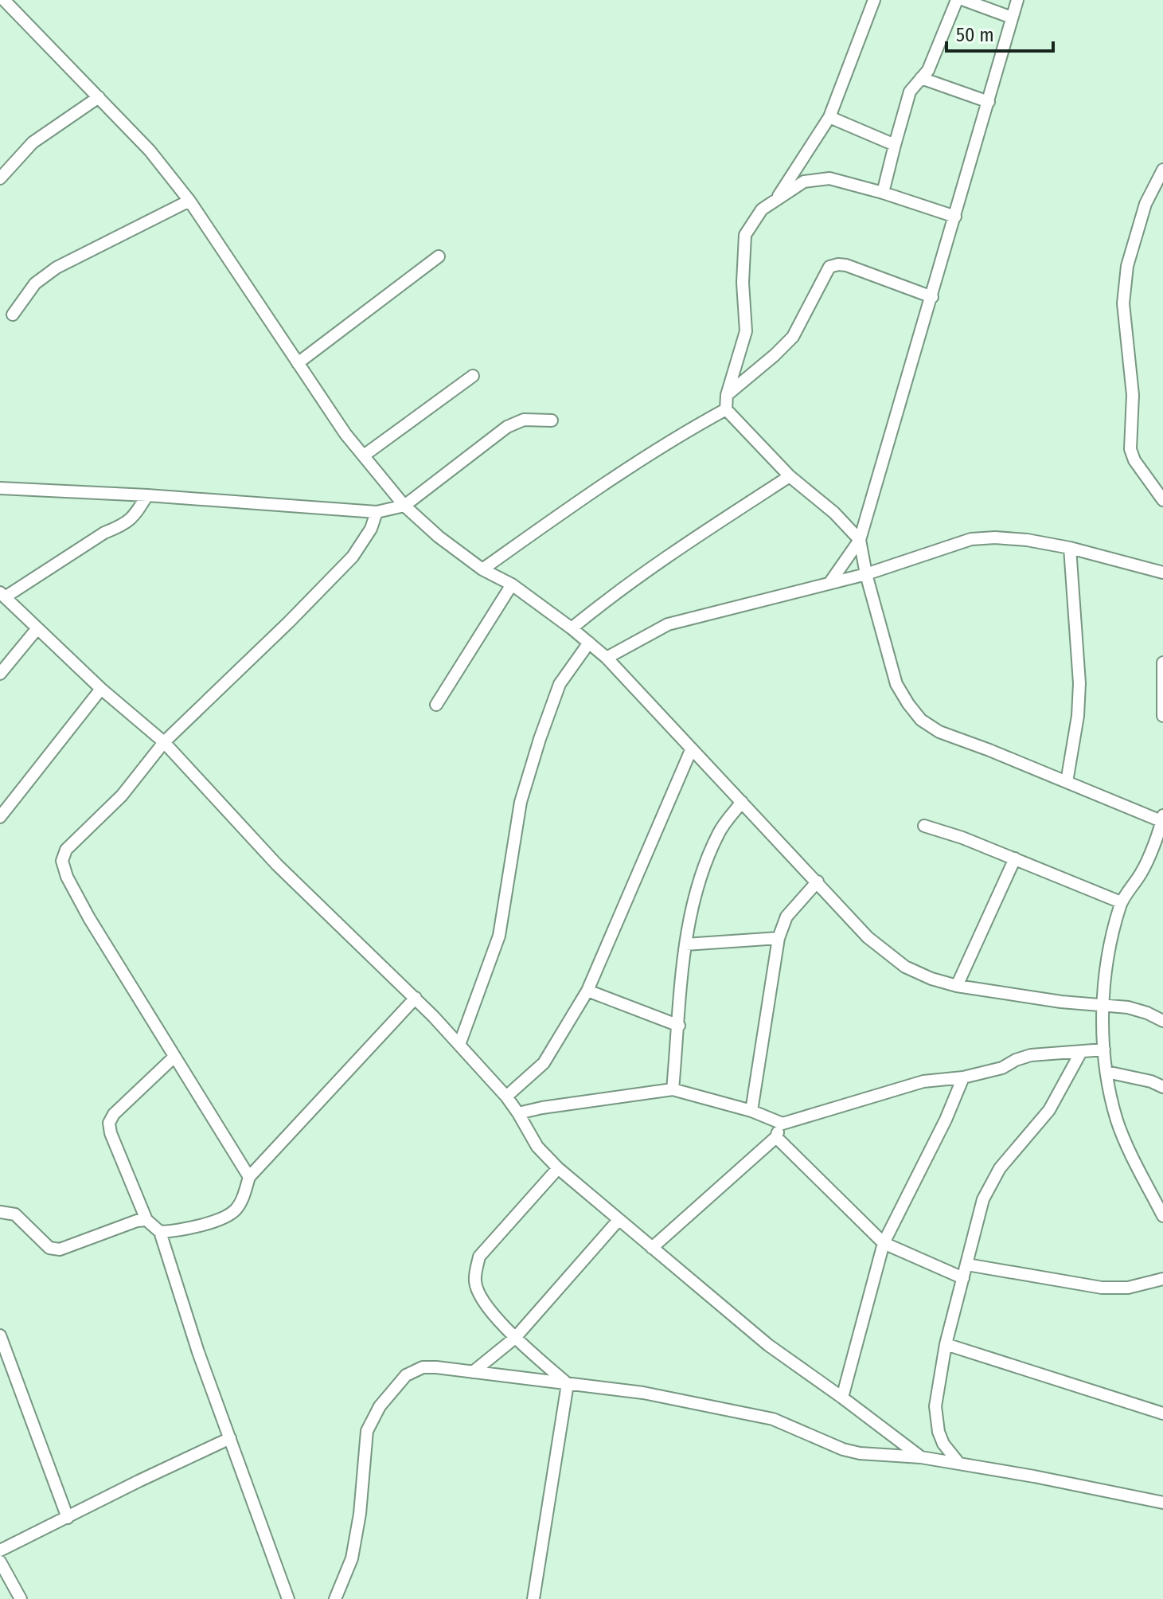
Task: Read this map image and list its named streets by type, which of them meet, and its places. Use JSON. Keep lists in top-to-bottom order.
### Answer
{
  "scale_bar": "50 m"
}
